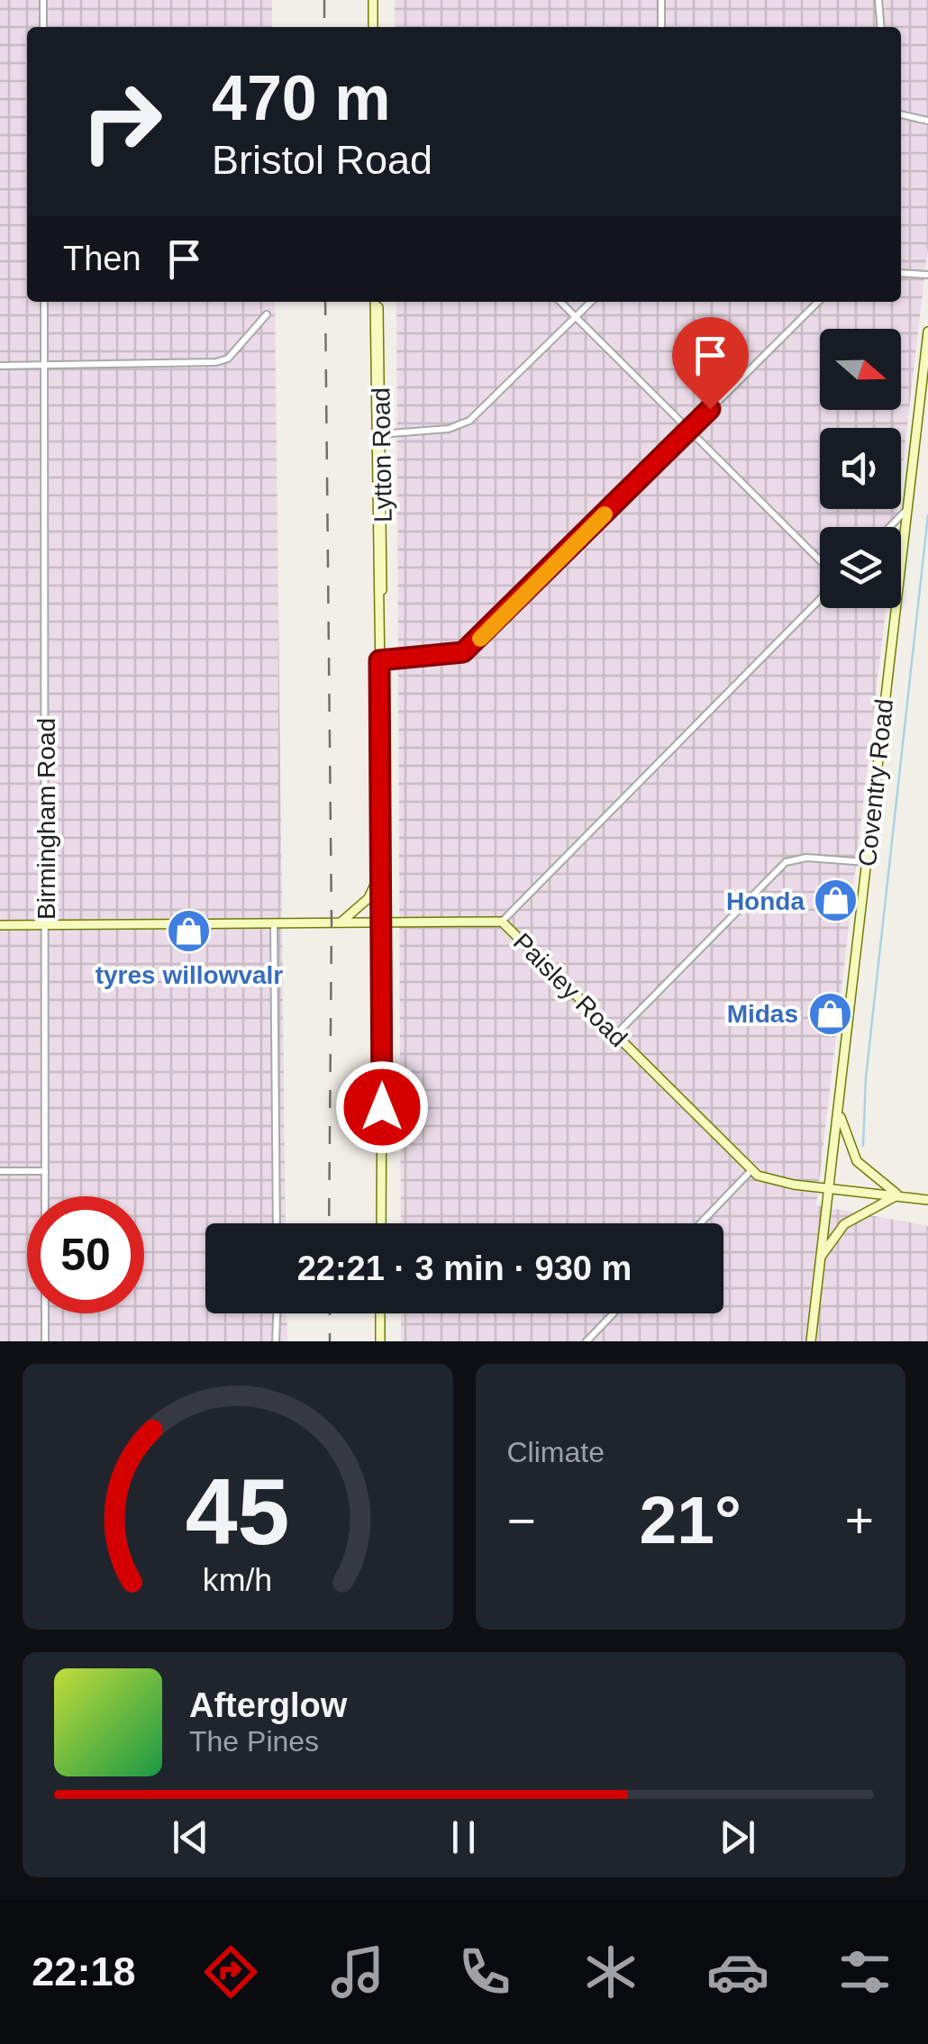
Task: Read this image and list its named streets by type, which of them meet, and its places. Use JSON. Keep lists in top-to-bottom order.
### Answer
{
  "streets": {
    "main road": ["Lytton Road", "Coventry Road", "Paisley Road"],
    "street": ["Birmingham Road"]
  },
  "crossings": [
    ["Lytton Road", "Paisley Road"],
    ["Coventry Road", "Paisley Road"],
    ["Birmingham Road", "Paisley Road"]
  ],
  "places": {
    "shop": ["Honda", "tyres willowvalr", "Midas"]
  },
  "north": "right",
  "page": {
    "turn": ["470 m", "Bristol Road"],
    "then": "Then",
    "limit": "50",
    "trip": "22:21 · 3 min · 930 m",
    "tile": "Climate",
    "heat": ["−", "21°", "+"],
    "song": ["Afterglow", "The Pines"],
    "tabs": "22:18",
    "gauge": ["45", "km/h"]
  }
}
